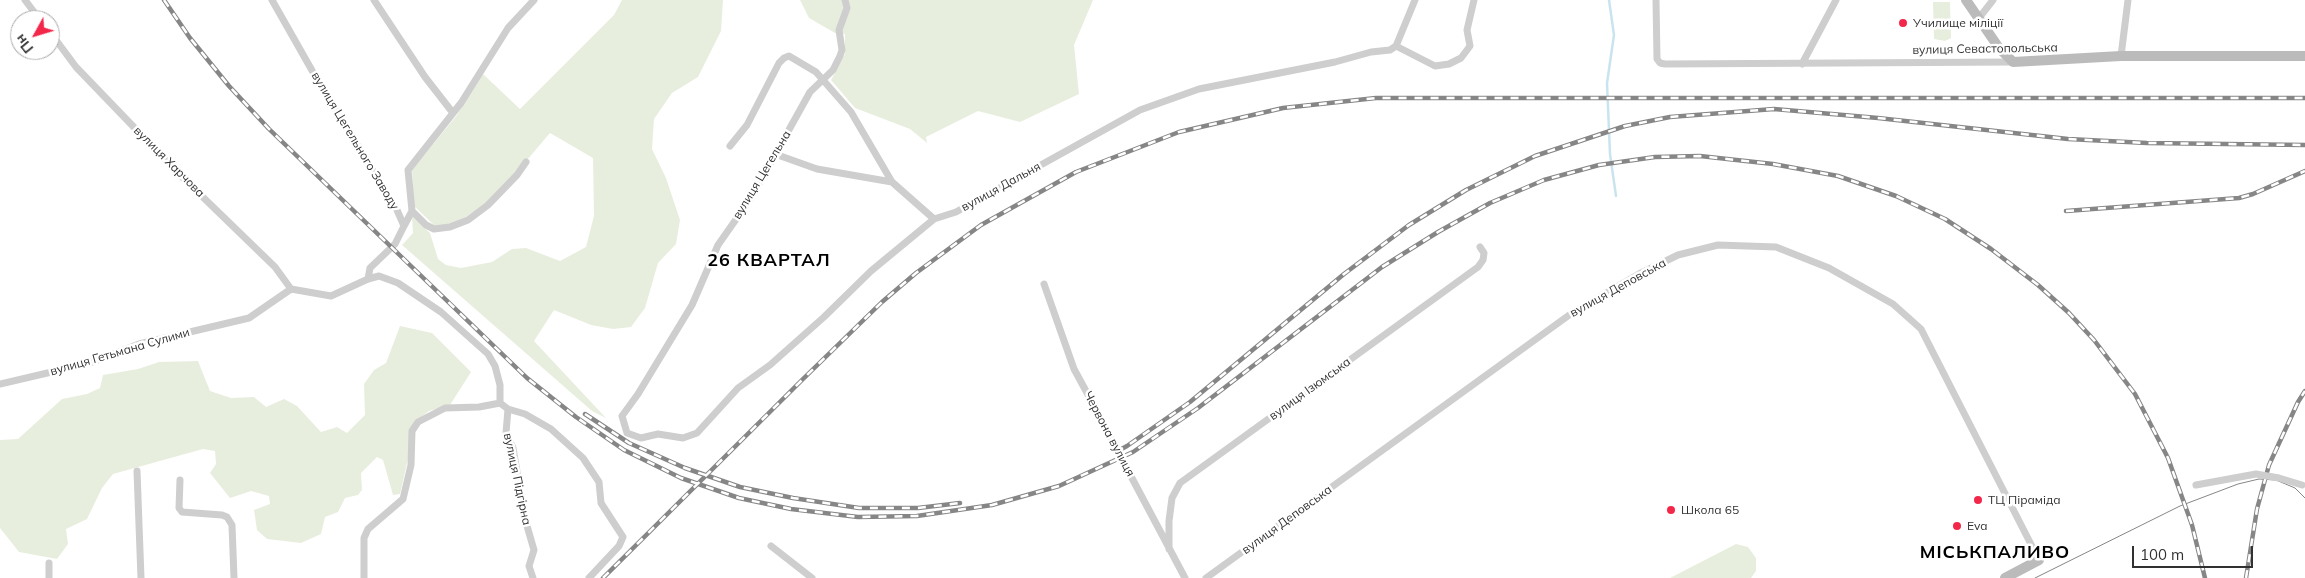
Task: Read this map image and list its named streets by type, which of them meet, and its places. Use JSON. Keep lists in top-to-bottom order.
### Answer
{
  "streets": {
    "street": [
      "вулиця Севастопольська",
      "вулиця Цегельного Заводу",
      "вулиця Харчова",
      "вулиця Цегельна",
      "вулиця Дальня",
      "вулиця Деповська",
      "вулиця Гетьмана Сулими",
      "вулиця Ізюмська",
      "Червона вулиця",
      "вулиця Підгірна"
    ]
  },
  "crossings": [
    ["вулиця Харчова", "вулиця Гетьмана Сулими"],
    ["вулиця Цегельна", "вулиця Дальня"],
    ["вулиця Ізюмська", "Червона вулиця"]
  ],
  "districts": ["26 КВАРТАЛ", "МІСЬКПАЛИВО"],
  "places": [
    "Училище міліції",
    "ТЦ Піраміда",
    "Школа 65",
    "Eva"
  ],
  "scale_bar": "100 m",
  "north": "bottom left"
}
